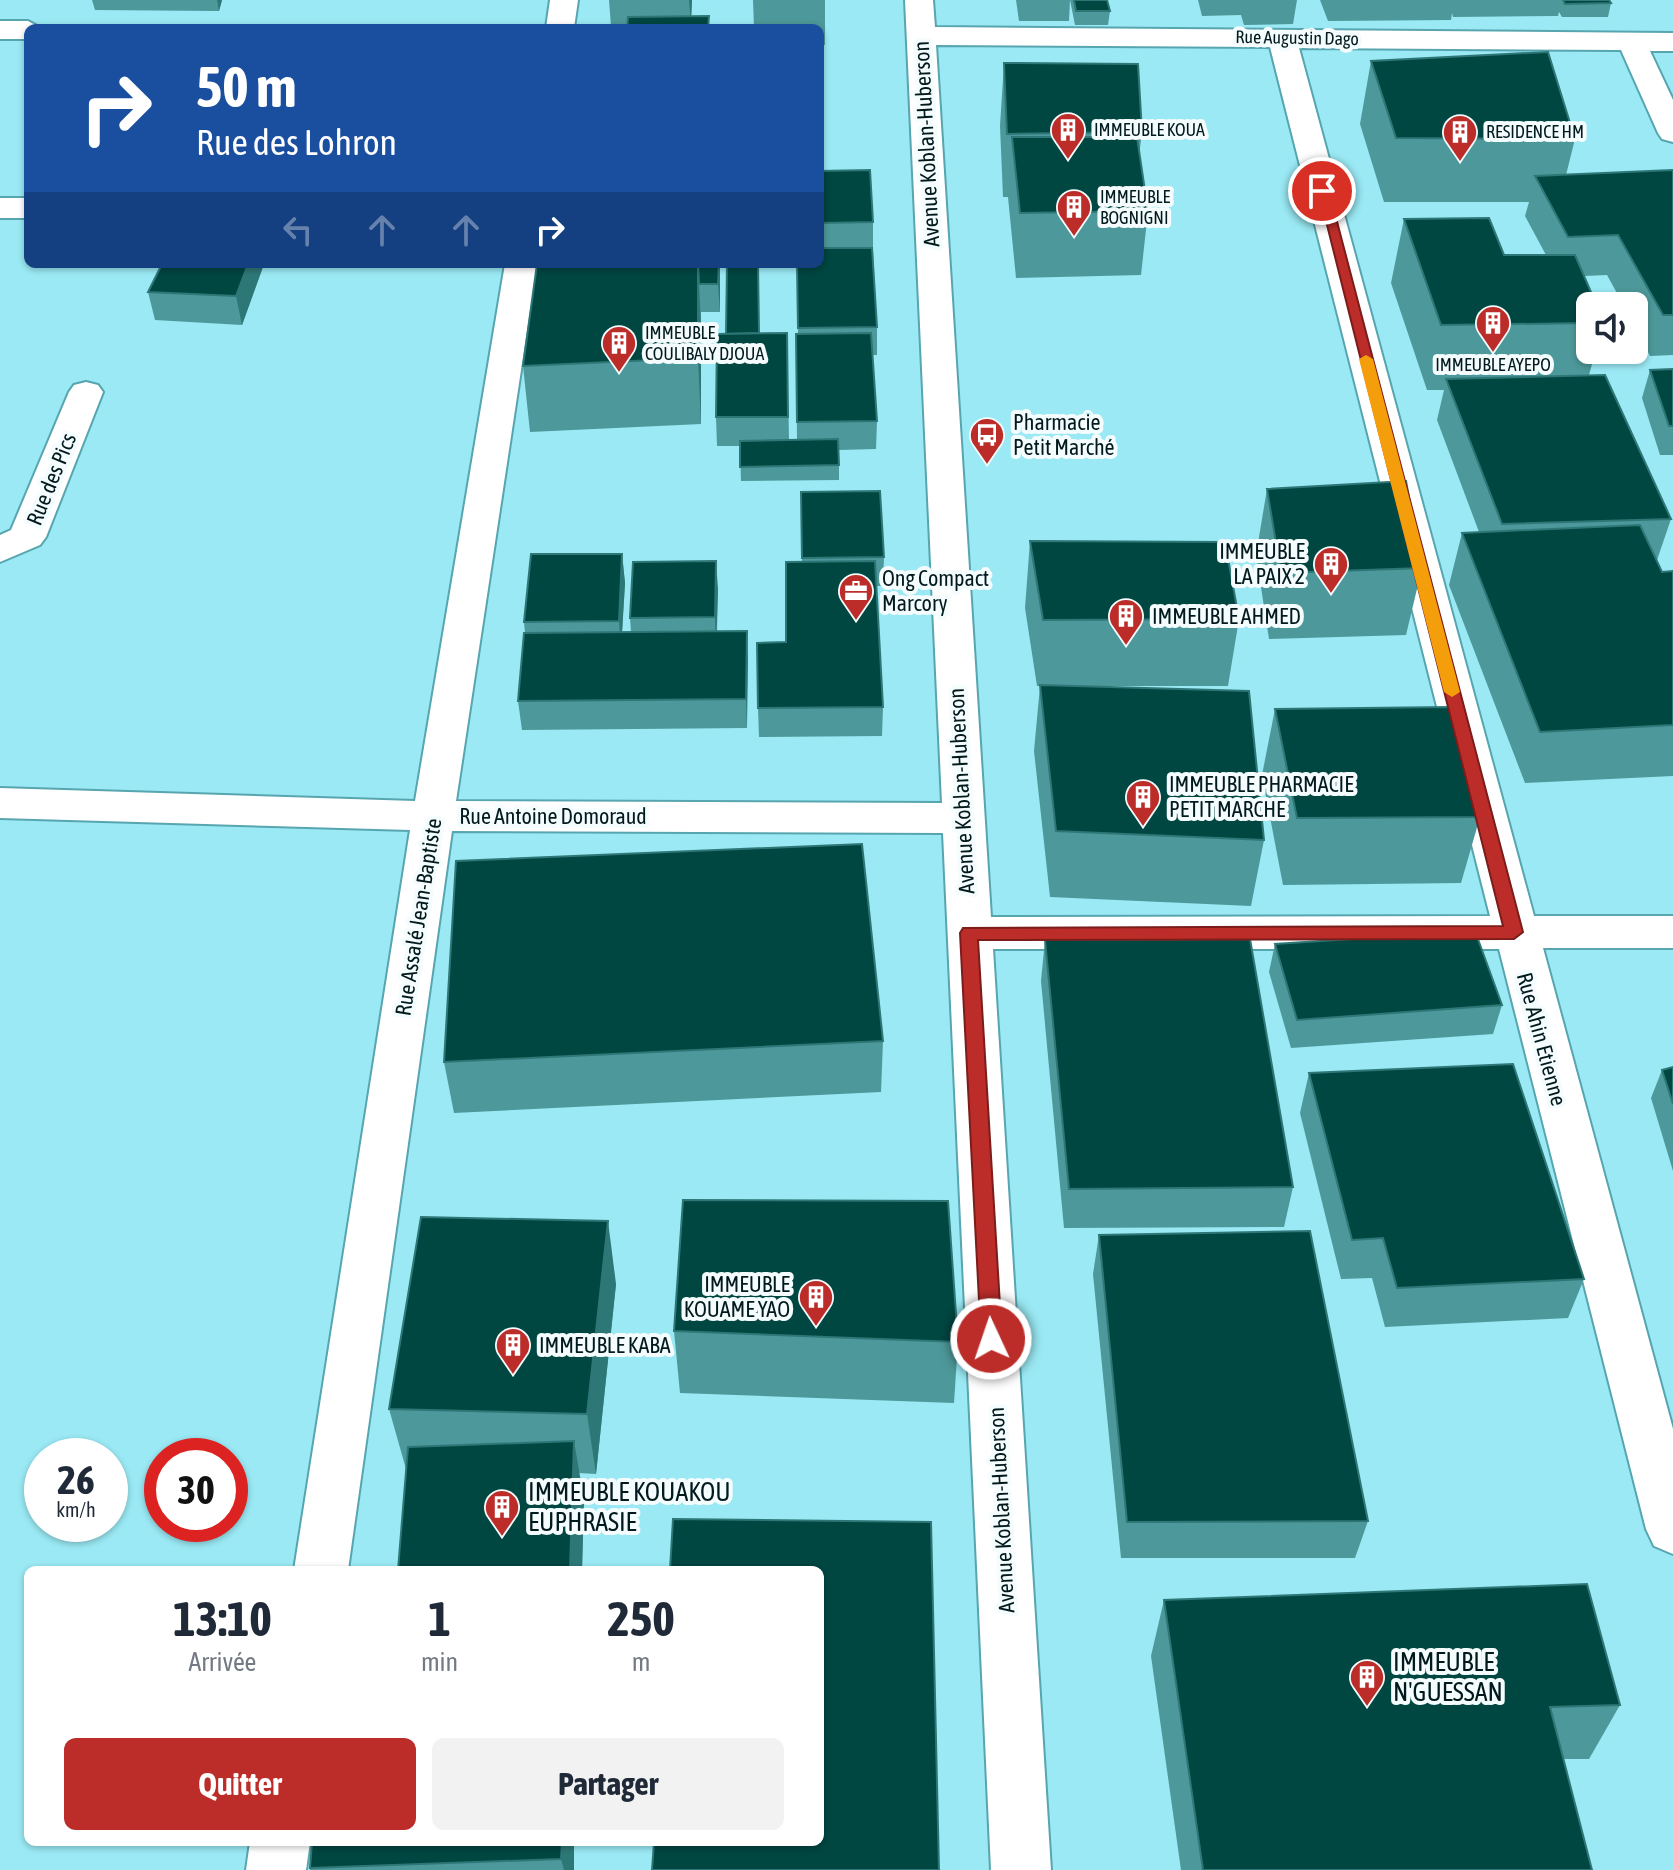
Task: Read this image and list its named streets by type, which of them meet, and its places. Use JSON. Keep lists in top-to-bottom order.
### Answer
{
  "streets": {
    "street": [
      "Rue Augustin Dago",
      "Avenue Koblan-Huberson",
      "Rue des Pics",
      "Rue Antoine Domoraud",
      "Rue Assalé Jean-Baptiste",
      "Rue Ahin Etienne"
    ]
  },
  "crossings": [
    ["Rue Augustin Dago", "Avenue Koblan-Huberson"],
    ["Rue Augustin Dago", "Rue Ahin Etienne"],
    ["Avenue Koblan-Huberson", "Rue Antoine Domoraud"],
    ["Rue Antoine Domoraud", "Rue Assalé Jean-Baptiste"]
  ],
  "places": {
    "building": [
      "IMMEUBLE KOUA",
      "RESIDENCE HM",
      "IMMEUBLE BOGNIGNI",
      "IMMEUBLE AYEPO",
      "IMMEUBLE COULIBALY DJOUA",
      "IMMEUBLE LA PAIX 2",
      "IMMEUBLE AHMED",
      "IMMEUBLE PHARMACIE PETIT MARCHE",
      "IMMEUBLE KOUAME YAO",
      "IMMEUBLE KABA",
      "IMMEUBLE KOUAKOU EUPHRASIE",
      "IMMEUBLE N'GUESSAN"
    ],
    "bus stop": ["Pharmacie Petit Marché"],
    "office": ["Ong Compact Marcory"]
  },
  "page": {
    "turn": ["50 m", "Rue des Lohron"],
    "speed": "26 km/h",
    "limit": "30",
    "eta": [
      "13:10",
      "Arrivée",
      "1",
      "min",
      "250",
      "m"
    ],
    "buttons": ["Quitter", "Partager"]
  }
}
